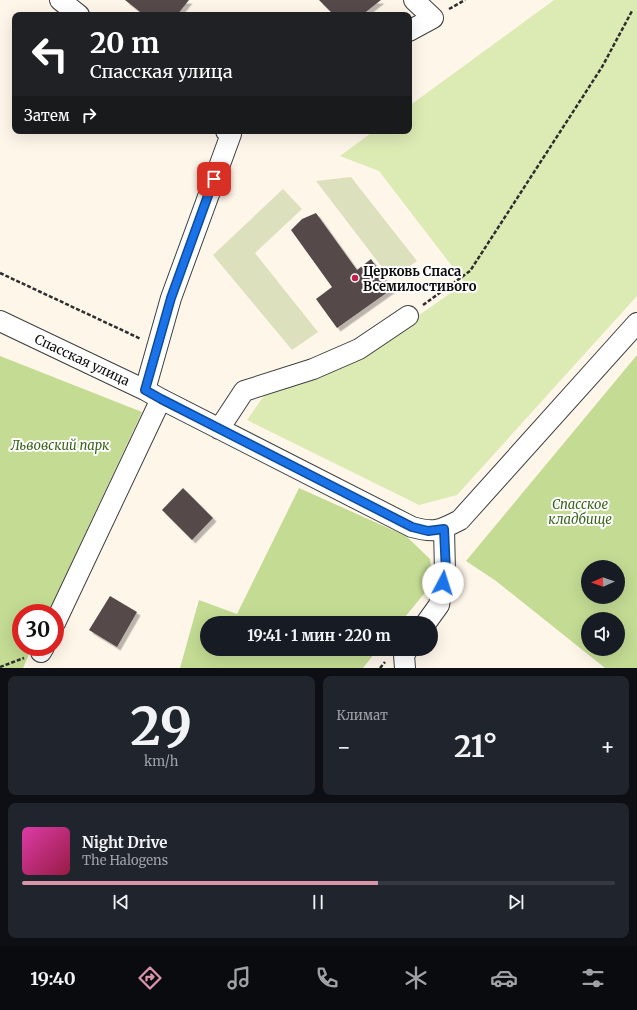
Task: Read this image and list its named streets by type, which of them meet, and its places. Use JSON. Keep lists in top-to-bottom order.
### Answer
{
  "streets": {
    "street": ["Спасская улица"]
  },
  "parks": ["Львовский парк", "Спасское кладбище"],
  "places": ["Церковь Спаса Всемилостивого"],
  "north": "left",
  "page": {
    "turn": ["20 m", "Спасская улица"],
    "then": "Затем",
    "limit": "30",
    "trip": "19:41 · 1 мин · 220 m",
    "tile": [
      ["29", "km/h"],
      "Климат"
    ],
    "heat": ["−", "21°", "+"],
    "song": ["Night Drive", "The Halogens"],
    "tabs": "19:40"
  }
}
